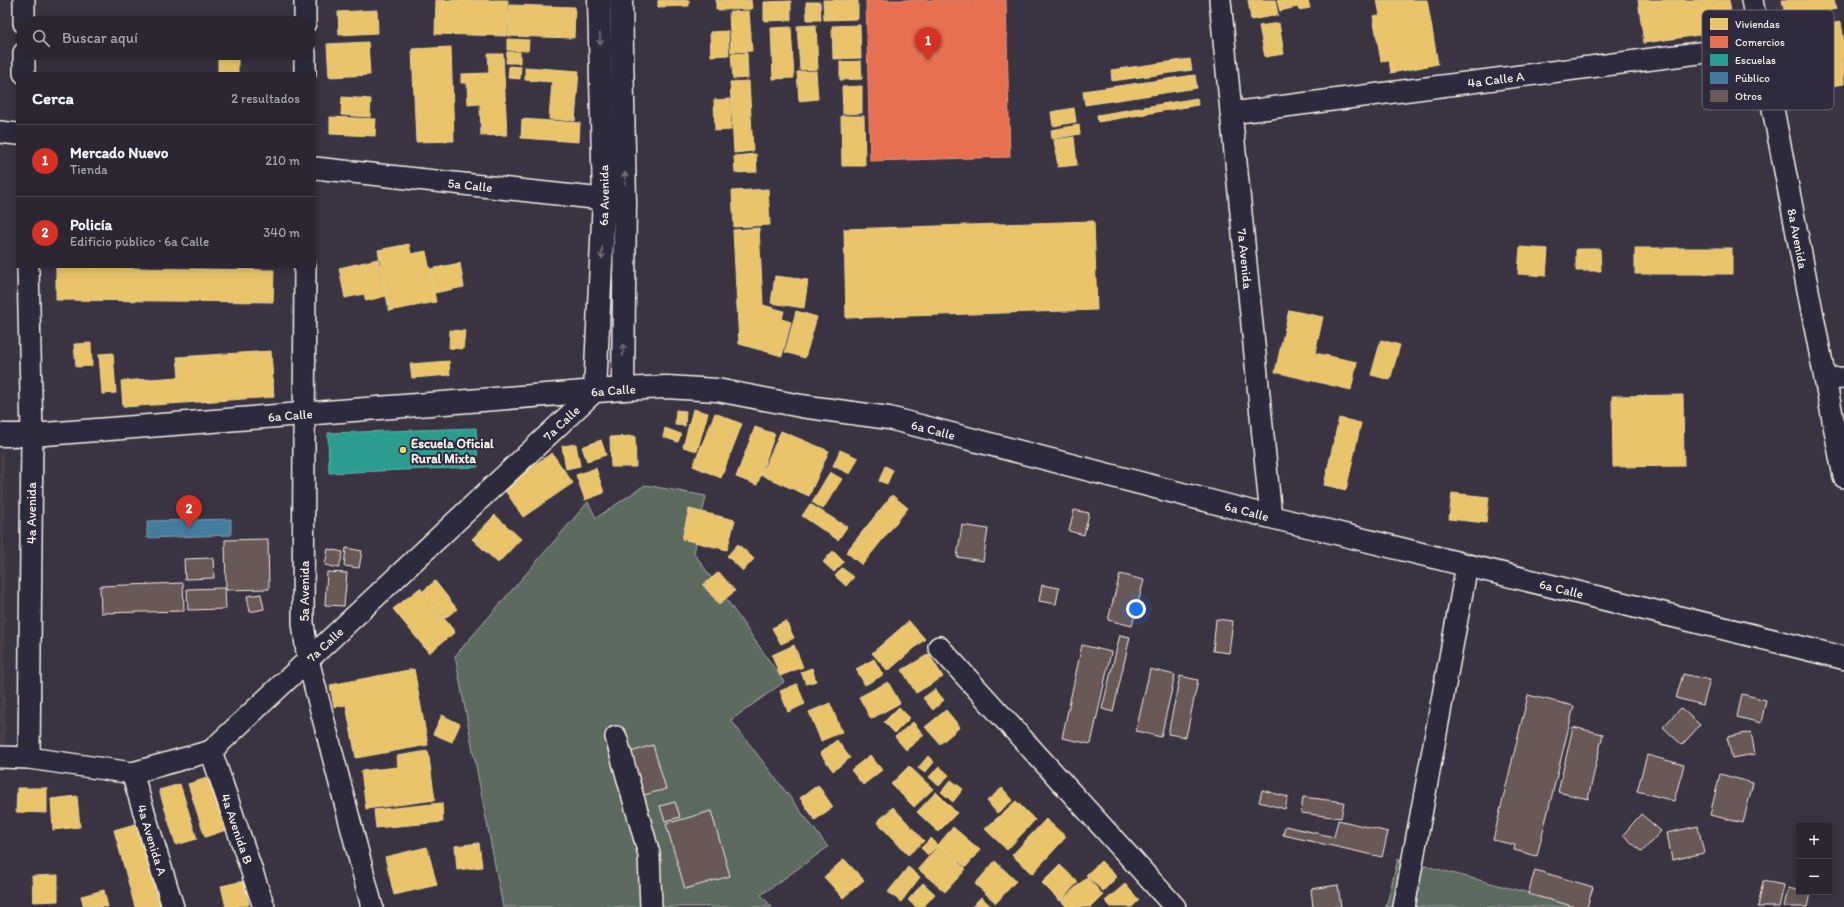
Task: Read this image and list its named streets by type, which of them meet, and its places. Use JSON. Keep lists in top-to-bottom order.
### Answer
{
  "streets": {
    "main road": ["6a Avenida", "6a Calle"],
    "street": [
      "4a Calle A",
      "5a Calle",
      "8a Avenida",
      "7a Avenida",
      "7a Calle",
      "4a Avenida",
      "5a Avenida",
      "4a Avenida B",
      "4a Avenida A"
    ]
  },
  "crossings": [
    ["4a Calle A", "7a Avenida"],
    ["5a Calle", "6a Avenida"],
    ["6a Avenida", "6a Calle"],
    ["6a Avenida", "7a Calle"],
    ["7a Avenida", "6a Calle"],
    ["6a Calle", "7a Calle"],
    ["6a Calle", "4a Avenida"],
    ["6a Calle", "5a Avenida"],
    ["7a Calle", "4a Avenida"],
    ["7a Calle", "5a Avenida"],
    ["7a Calle", "4a Avenida B"],
    ["7a Calle", "4a Avenida A"]
  ],
  "places": ["Escuela Oficial Rural Mixta"],
  "legend": [
    "Viviendas",
    "Comercios",
    "Escuelas",
    "Público",
    "Otros"
  ],
  "page": {
    "search": "Buscar aquí",
    "pins": ["1", "2"],
    "heading": ["Cerca", "2 resultados"],
    "list": [
      {
        "mark": "1",
        "name": "Mercado Nuevo",
        "note": "Tienda",
        "value": "210 m"
      },
      {
        "mark": "2",
        "name": "Policía",
        "note": "Edificio público · 6a Calle",
        "value": "340 m"
      }
    ],
    "map_buttons": ["+", "−"]
  }
}
